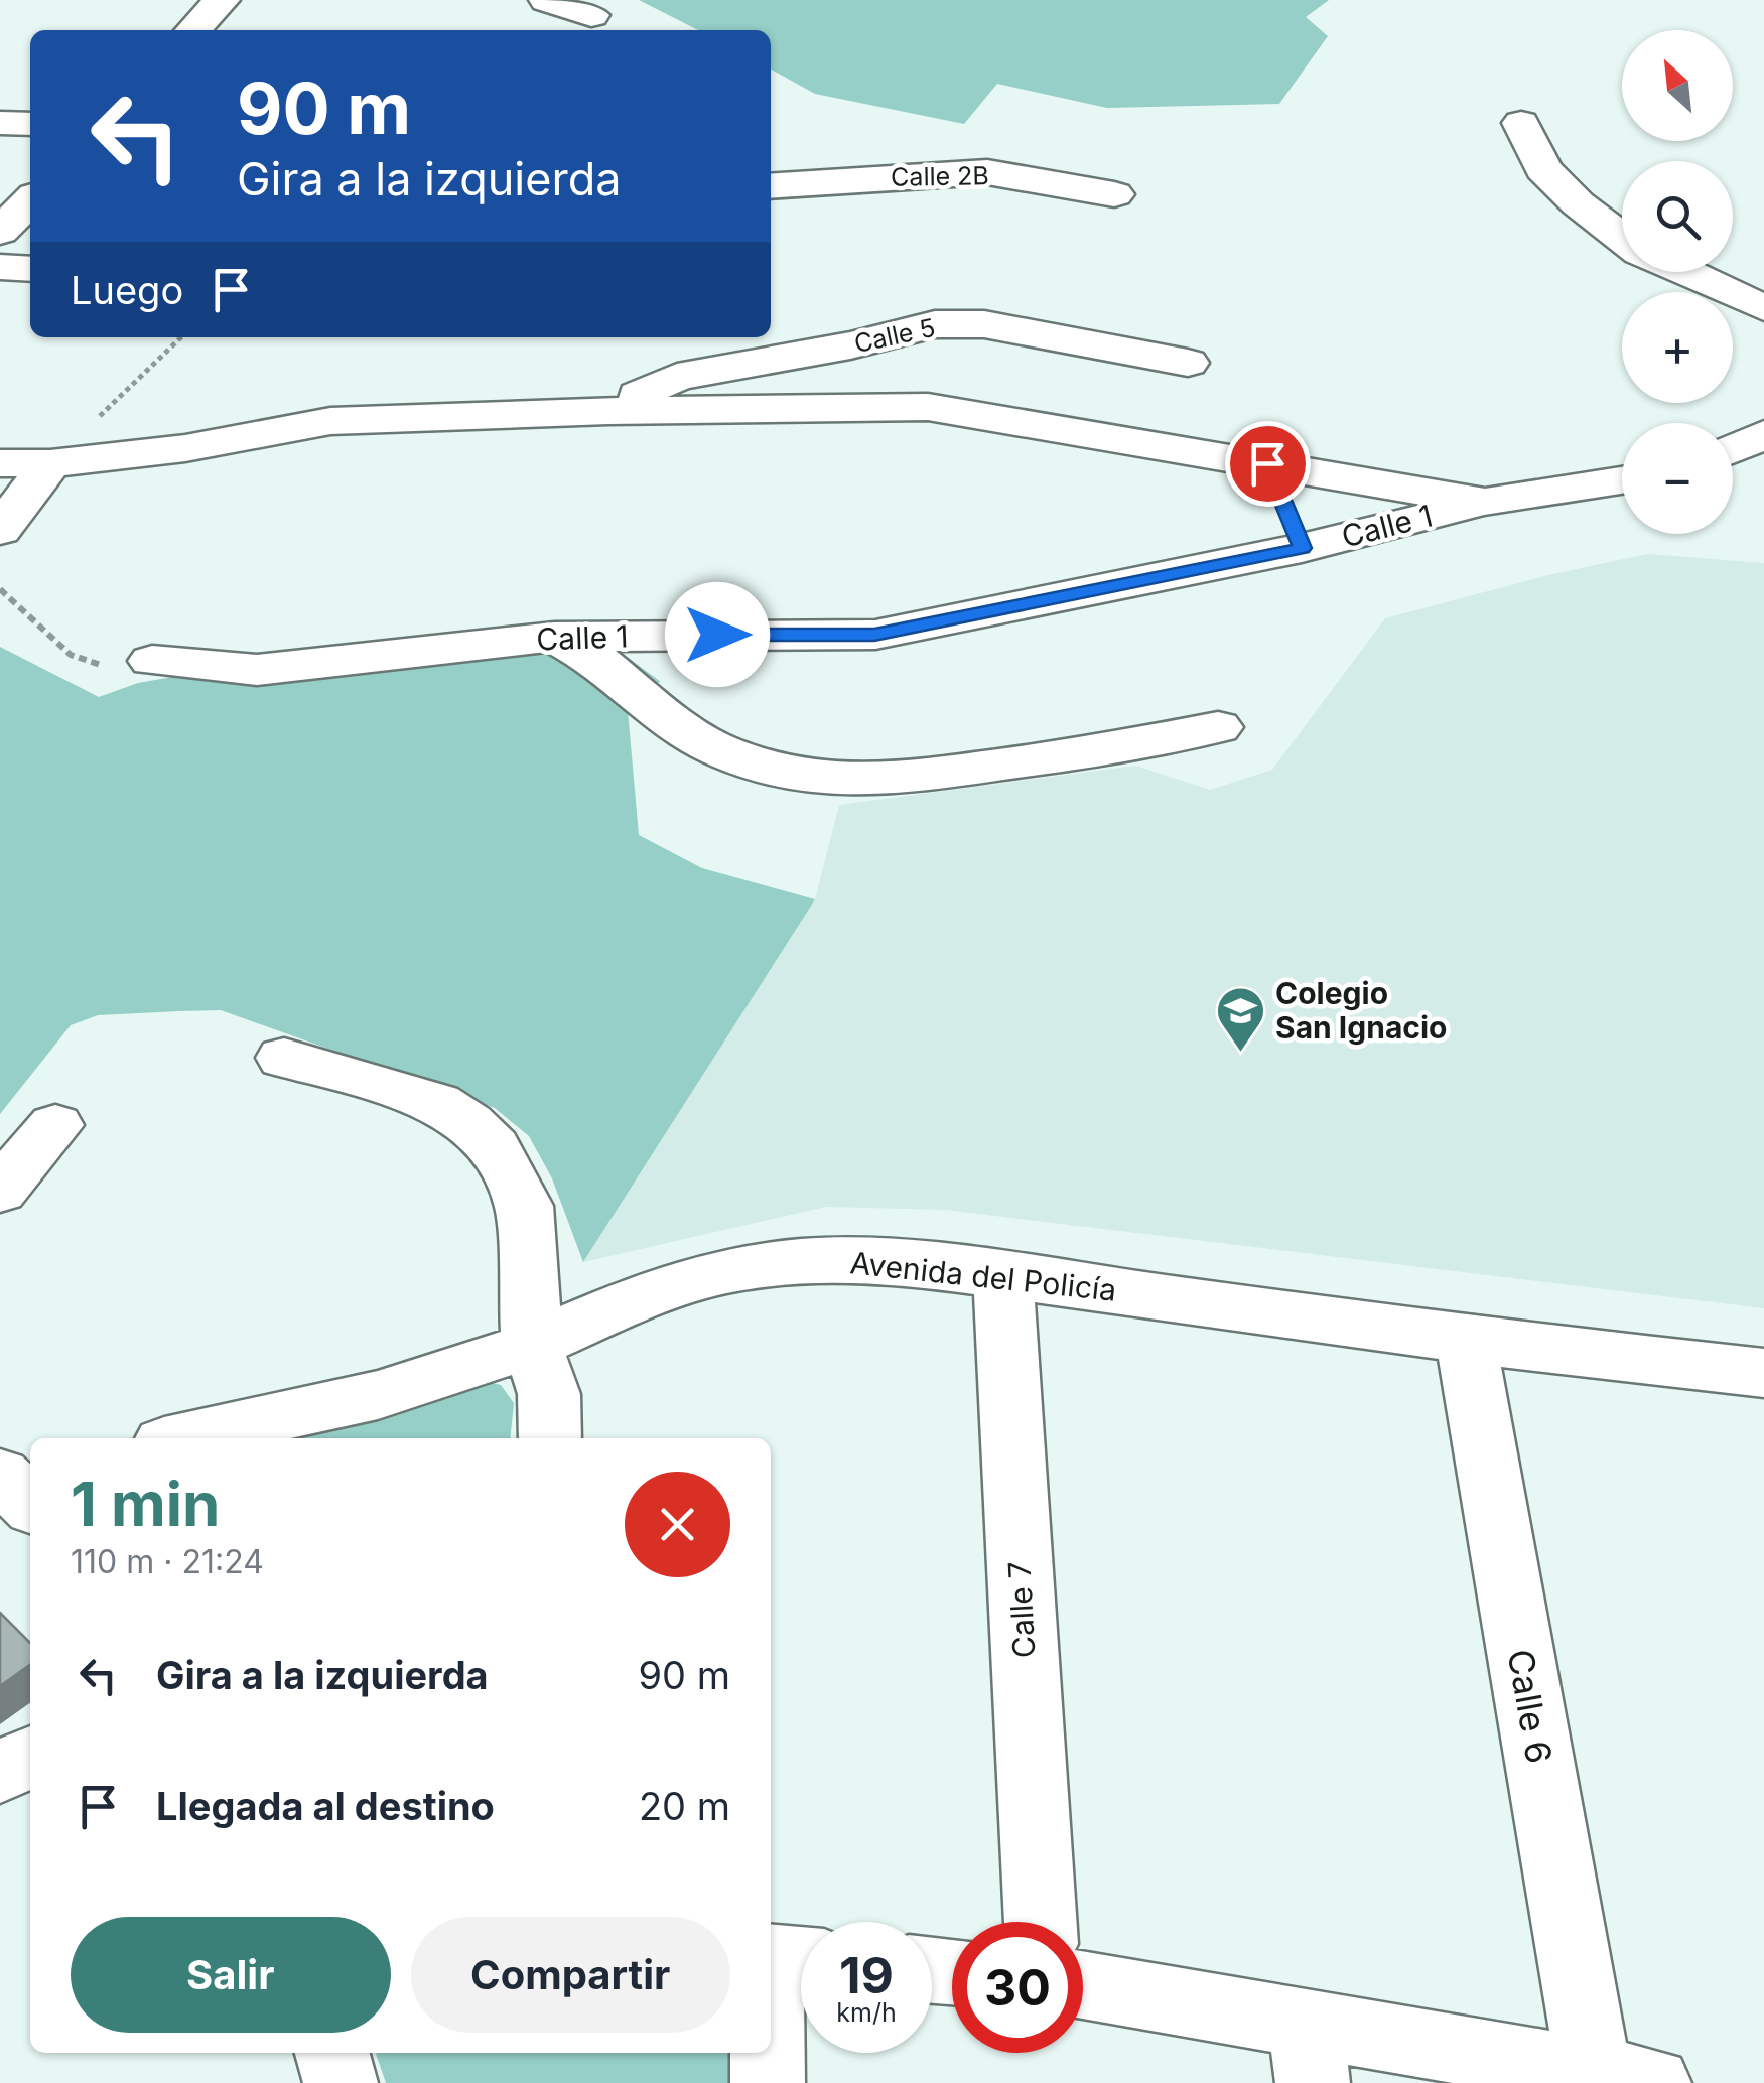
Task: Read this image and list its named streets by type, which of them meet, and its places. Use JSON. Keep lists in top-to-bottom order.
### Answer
{
  "streets": {
    "street": [
      "Calle 2B",
      "Calle 5",
      "Calle 1",
      "Avenida del Policía",
      "Calle 7",
      "Calle 6"
    ]
  },
  "crossings": [
    ["Avenida del Policía", "Calle 7"],
    ["Avenida del Policía", "Calle 6"]
  ],
  "places": {
    "school or university": ["Colegio San Ignacio"]
  },
  "north": "top left",
  "page": {
    "map_buttons": ["+", "−"],
    "turn": ["90 m", "Gira a la izquierda"],
    "then": "Luego",
    "heading": ["1 min", "110 m · 21:24"],
    "list": [
      {
        "name": "Gira a la izquierda",
        "value": "90 m"
      },
      {
        "name": "Llegada al destino",
        "value": "20 m"
      }
    ],
    "buttons": ["Salir", "Compartir"],
    "speed": "19 km/h",
    "limit": "30"
  }
}
